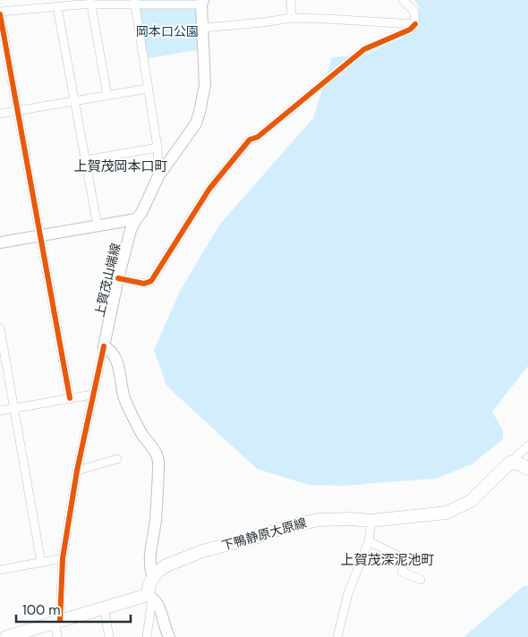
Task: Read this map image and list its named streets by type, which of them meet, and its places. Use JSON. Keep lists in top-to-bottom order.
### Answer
{
  "streets": {
    "main road": ["上賀茂山端線", "下鴨静原大原線"]
  },
  "districts": ["上賀茂岡本口町", "上賀茂深泥池町"],
  "parks": ["岡本口公園"],
  "scale_bar": "100 m"
}
